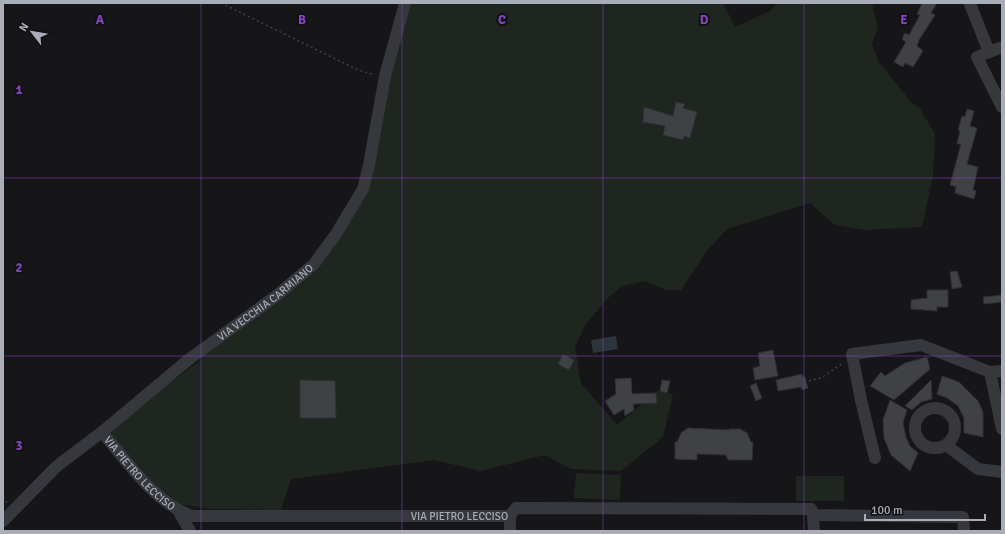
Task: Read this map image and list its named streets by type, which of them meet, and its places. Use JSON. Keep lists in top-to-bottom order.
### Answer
{
  "streets": {
    "street": ["VIA VECCHIA CARMIANO", "VIA PIETRO LECCISO"]
  },
  "crossings": [
    ["VIA VECCHIA CARMIANO", "VIA PIETRO LECCISO"]
  ],
  "scale_bar": "100 m",
  "north": "top left",
  "grid": {
    "columns": [
      "A",
      "B",
      "C",
      "D",
      "E"
    ],
    "rows": ["1", "2", "3"]
  }
}
